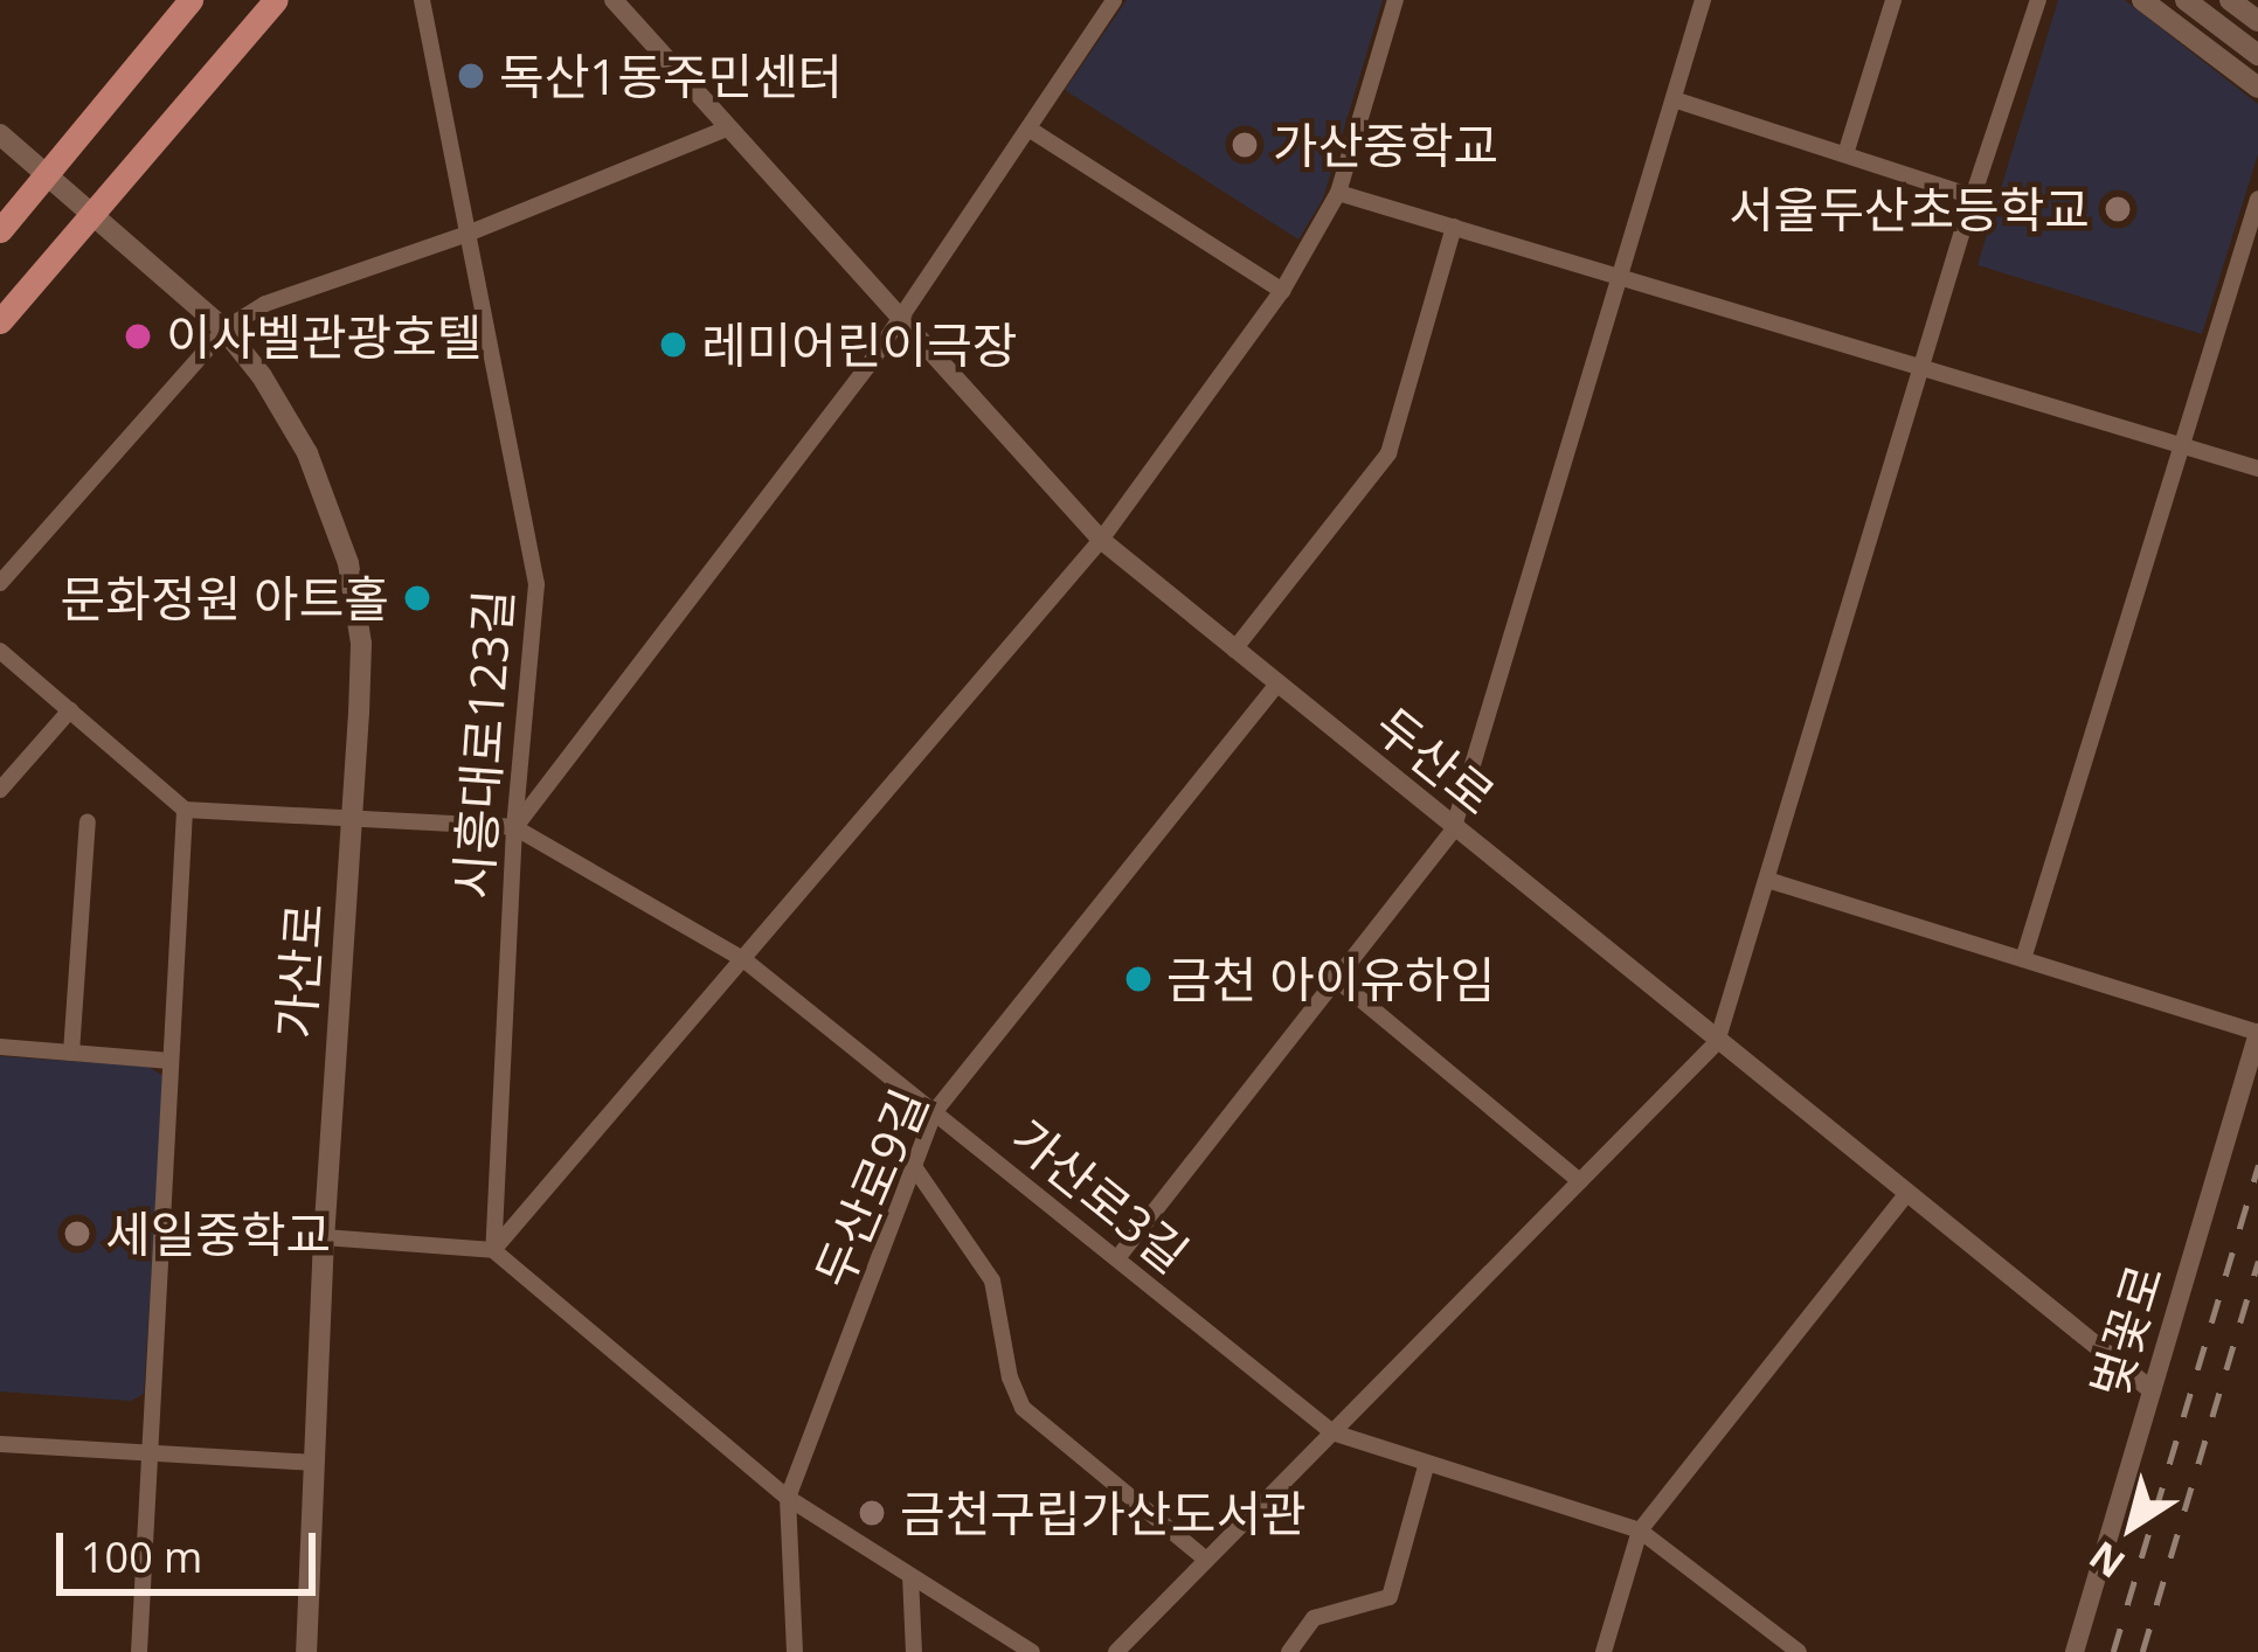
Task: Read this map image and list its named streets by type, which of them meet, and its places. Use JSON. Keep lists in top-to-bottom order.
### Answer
{
  "streets": {
    "main road": ["가산로"],
    "street": [
      "시흥대로123길",
      "두산로",
      "두산로9길",
      "가산로3길",
      "벚꽃로"
    ]
  },
  "crossings": [
    ["시흥대로123길", "가산로3길"],
    ["두산로", "두산로9길"],
    ["두산로", "벚꽃로"],
    ["가산로", "가산로3길"],
    ["두산로9길", "가산로3길"]
  ],
  "places": [
    "독산1동주민센터",
    "가산중학교",
    "서울두산초등학교",
    "이사벨관광호텔",
    "레미어린이극장",
    "문화정원 아트홀",
    "금천 아이유하임",
    "세일중학교",
    "금천구립가산도서관"
  ],
  "scale_bar": "100 m",
  "north": "bottom left"
}
